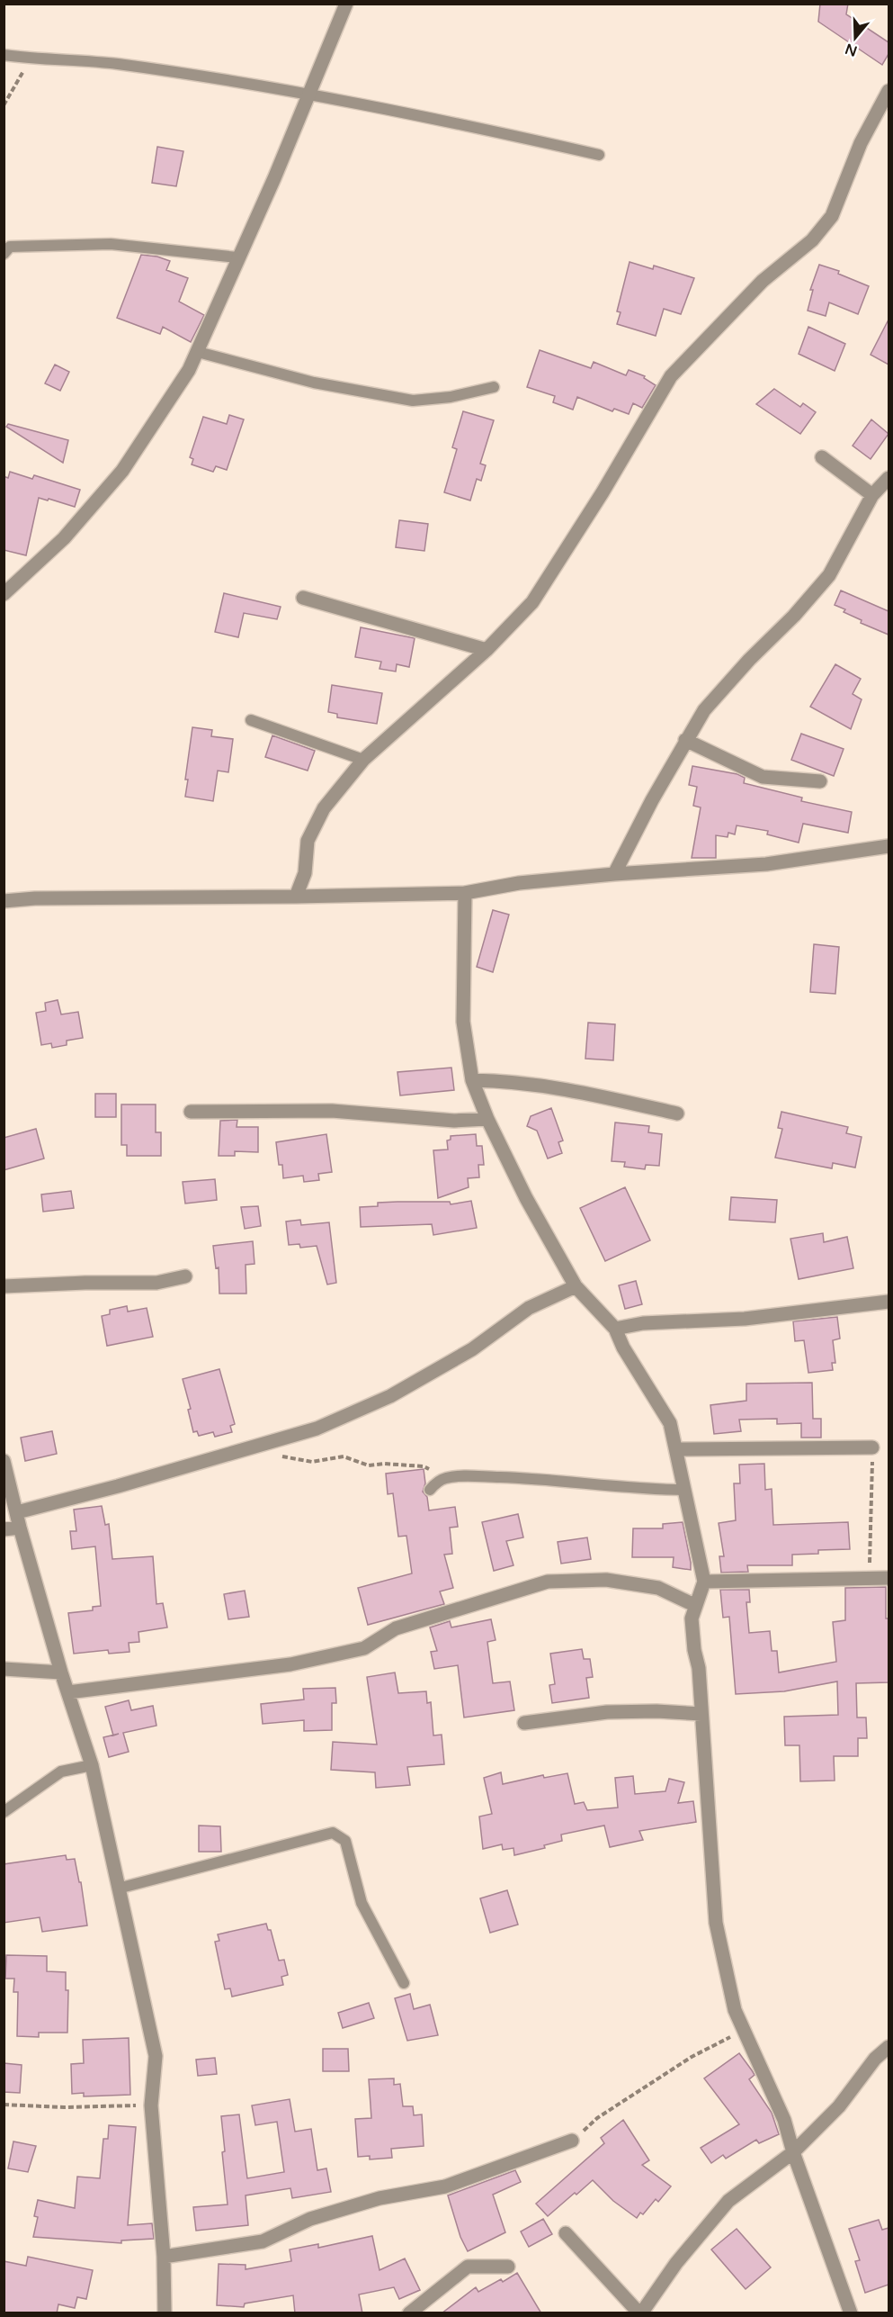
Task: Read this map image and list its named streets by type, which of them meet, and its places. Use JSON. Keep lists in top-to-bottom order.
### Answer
{
  "north": "bottom"
}
